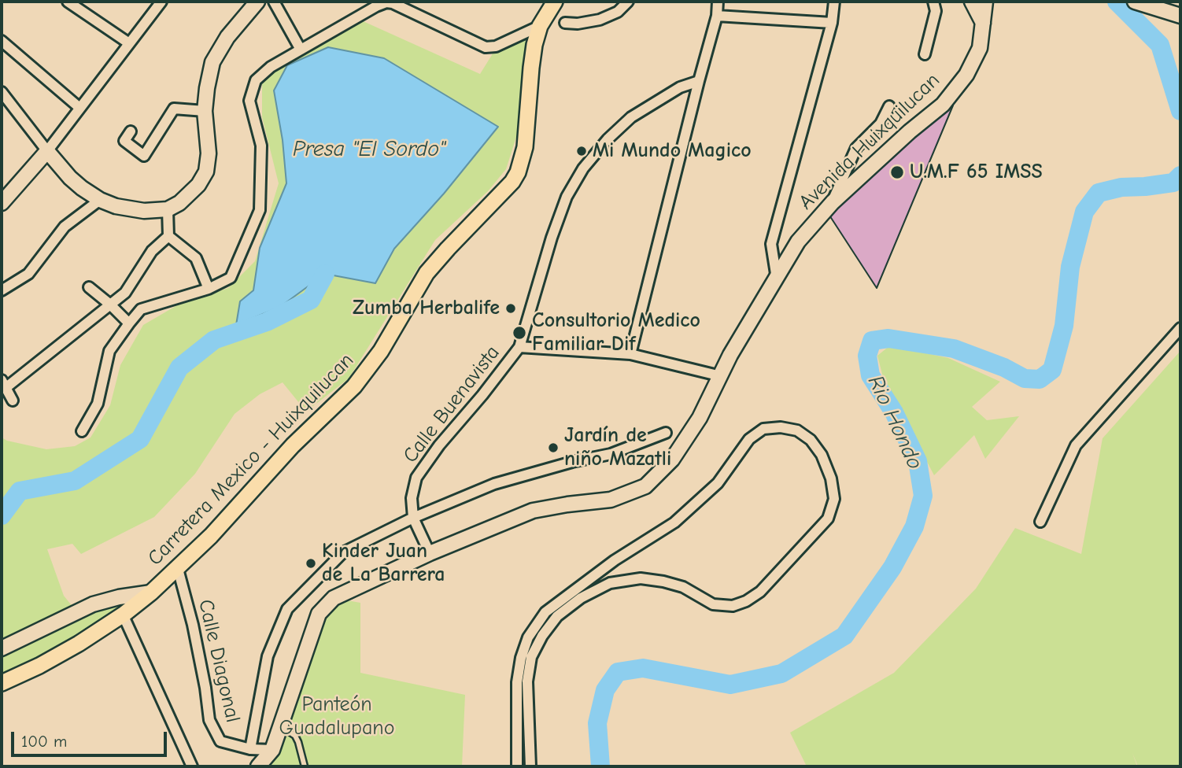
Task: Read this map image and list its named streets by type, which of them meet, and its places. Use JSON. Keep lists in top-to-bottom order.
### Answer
{
  "streets": {
    "main road": ["Carretera Mexico - Huixquilucan"],
    "street": ["Avenida Huixquilucan", "Calle Buenavista", "Calle Diagonal"]
  },
  "crossings": [
    ["Avenida Huixquilucan", "Calle Buenavista"],
    ["Avenida Huixquilucan", "Calle Diagonal"],
    ["Carretera Mexico - Huixquilucan", "Calle Diagonal"]
  ],
  "water": ["Presa \"El Sordo\"", "Rio Hondo"],
  "parks": ["Panteón Guadalupano"],
  "places": [
    "Mi Mundo Magico",
    "U.M.F 65 IMSS",
    "Zumba Herbalife",
    "Consultorio Medico Familiar Dif",
    "Jardín de niño Mazatli",
    "Kinder Juan de La Barrera"
  ],
  "scale_bar": "100 m"
}
